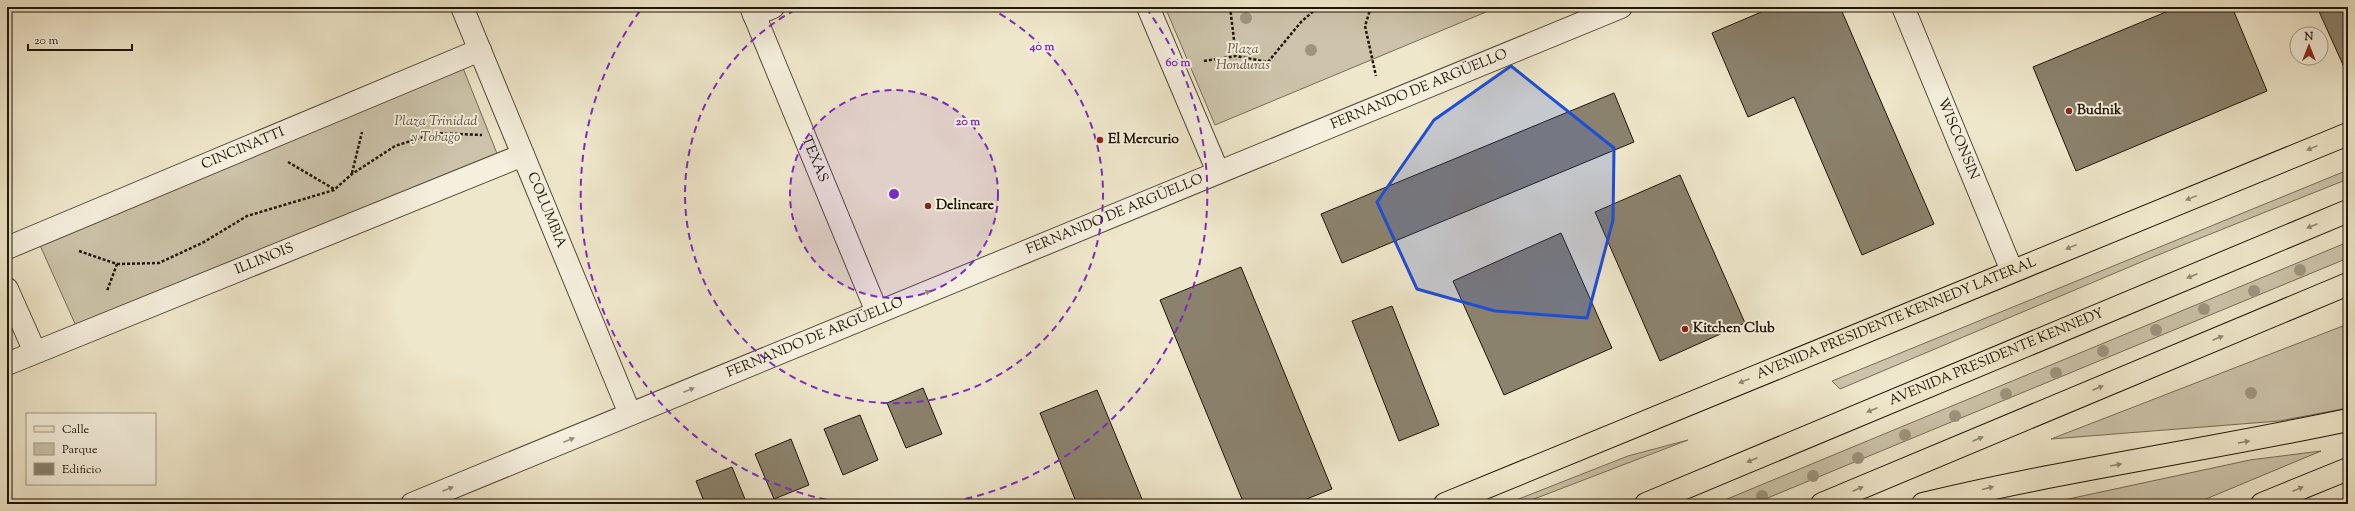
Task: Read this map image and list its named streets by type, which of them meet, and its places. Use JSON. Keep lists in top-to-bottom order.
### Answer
{
  "streets": {
    "main road": ["AVENIDA PRESIDENTE KENNEDY LATERAL", "AVENIDA PRESIDENTE KENNEDY"],
    "street": [
      "FERNANDO DE ARGÜELLO",
      "WISCONSIN",
      "CINCINATTI",
      "TEXAS",
      "COLUMBIA",
      "ILLINOIS"
    ]
  },
  "crossings": [
    ["FERNANDO DE ARGÜELLO", "TEXAS"],
    ["FERNANDO DE ARGÜELLO", "COLUMBIA"],
    ["WISCONSIN", "AVENIDA PRESIDENTE KENNEDY LATERAL"],
    ["CINCINATTI", "COLUMBIA"],
    ["COLUMBIA", "ILLINOIS"]
  ],
  "one_way": ["FERNANDO DE ARGÜELLO"],
  "parks": ["Plaza Honduras", "Plaza Trinidad y Tobago"],
  "places": [
    "Budnik",
    "El Mercurio",
    "Delineare",
    "Kitchen Club"
  ],
  "legend": ["Calle", "Parque", "Edificio"],
  "scale_bar": "20 m",
  "north": "top",
  "rings": ["40 m", "60 m", "20 m"]
}
